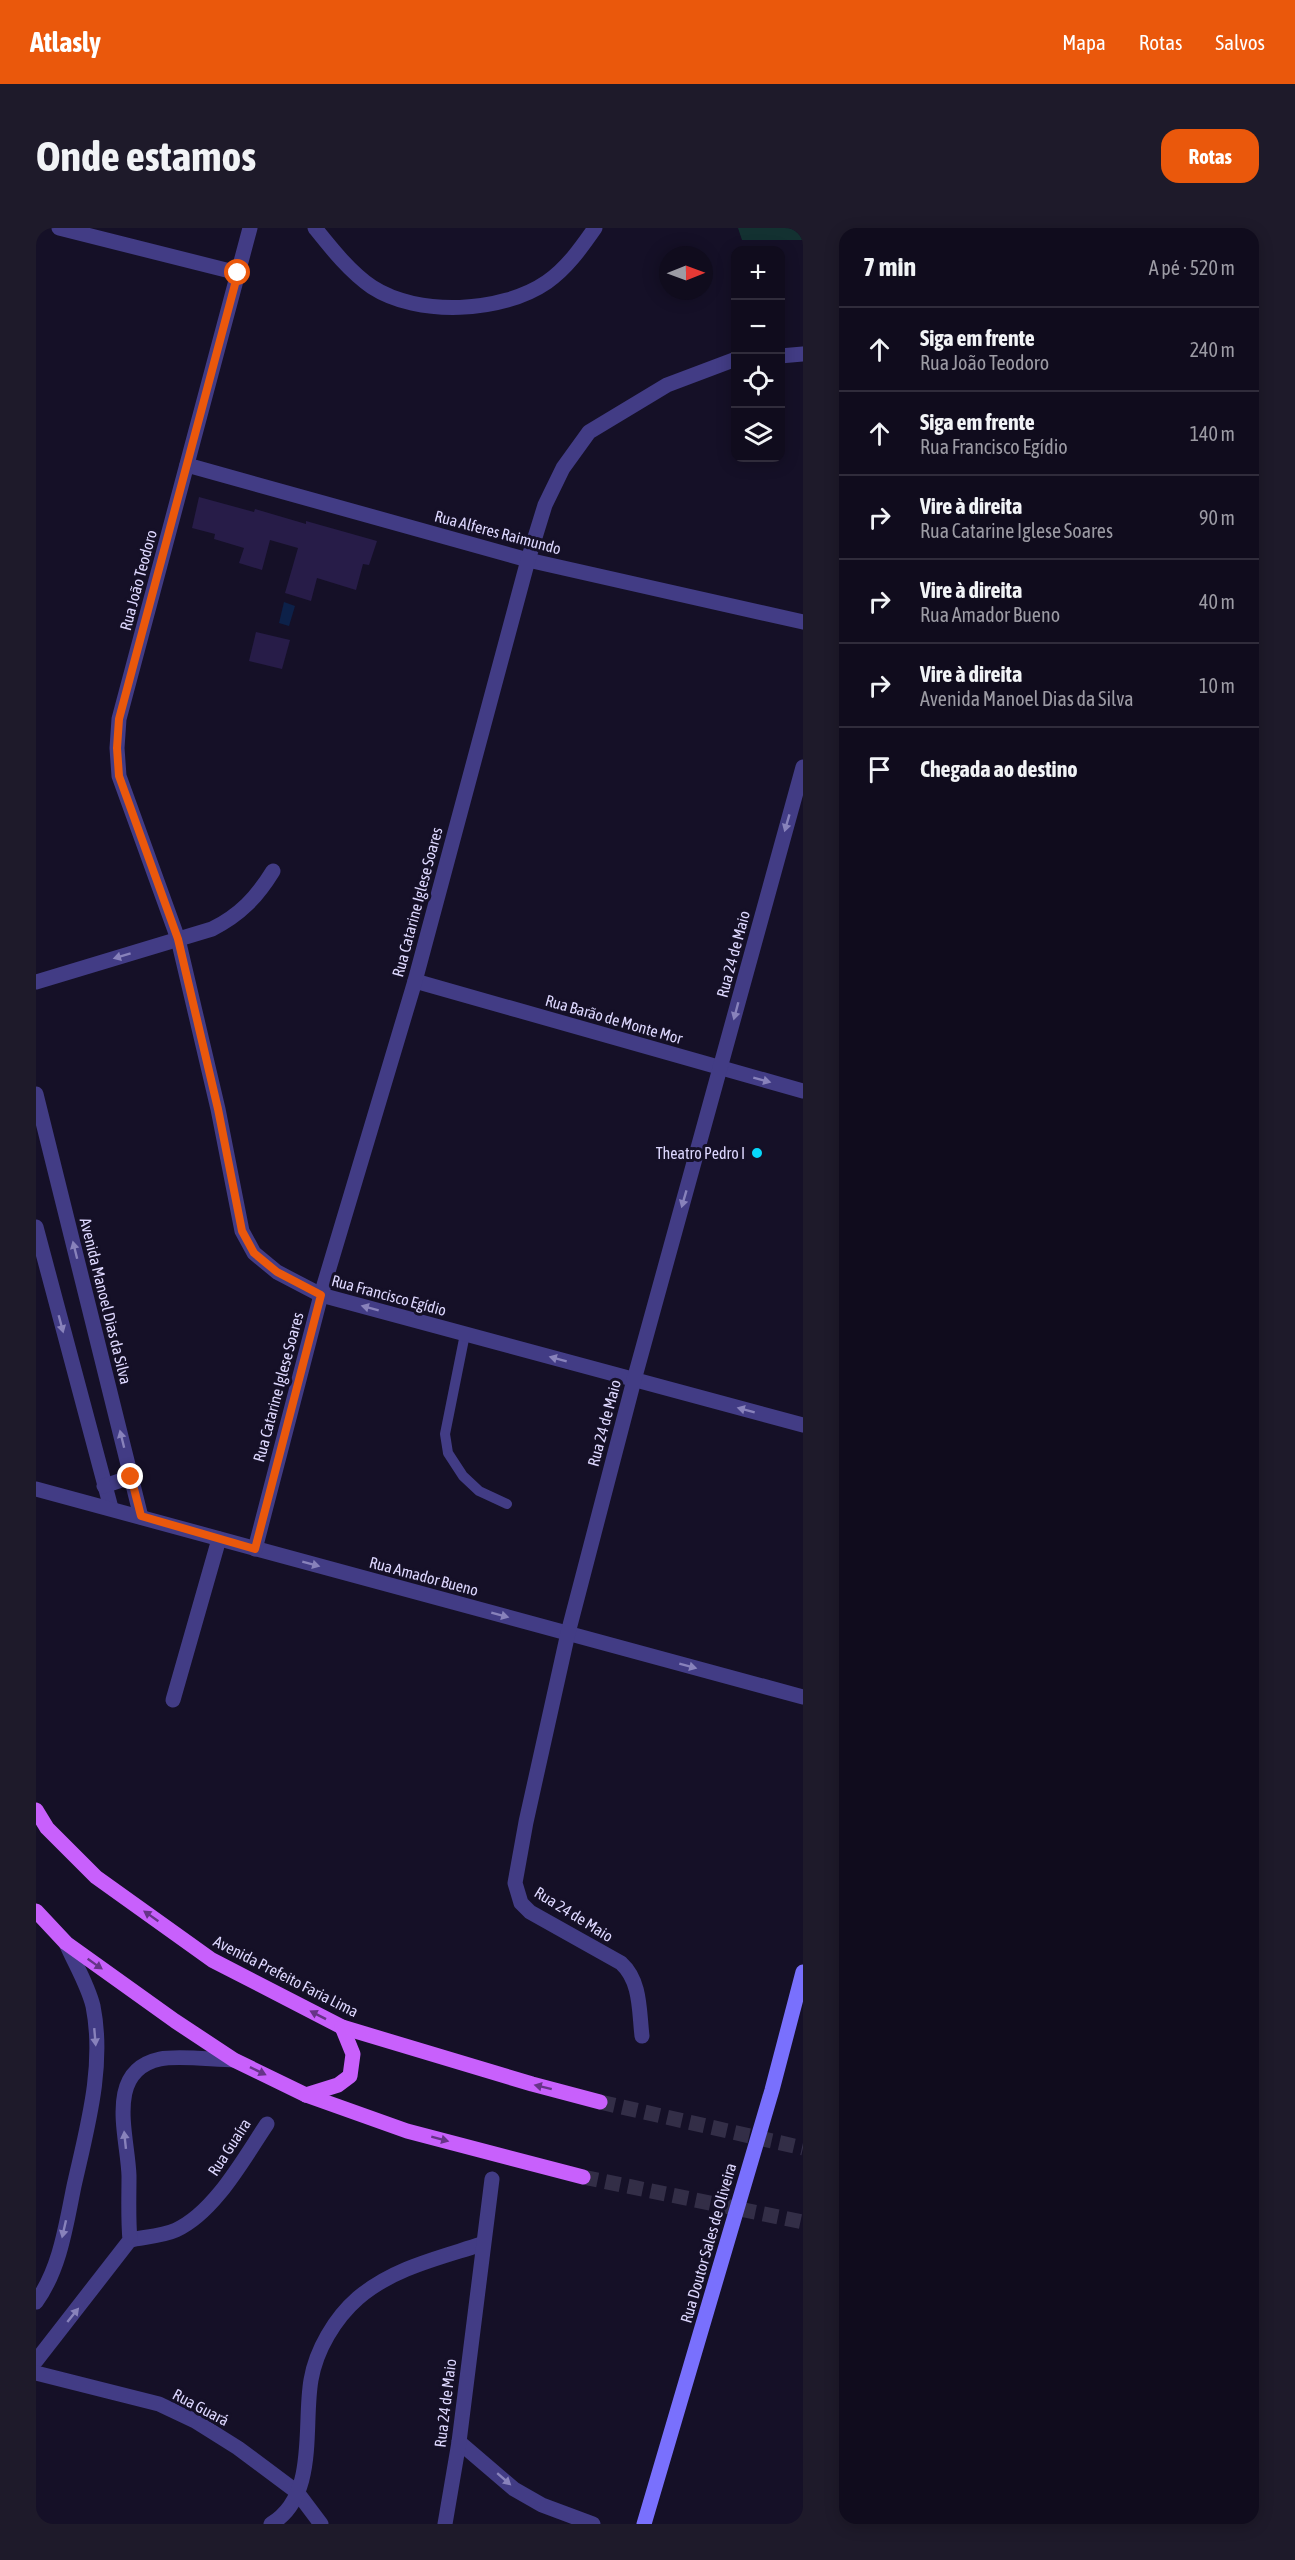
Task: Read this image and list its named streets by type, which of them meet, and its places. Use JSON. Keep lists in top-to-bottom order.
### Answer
{
  "streets": {
    "main road": ["Avenida Prefeito Faria Lima", "Rua Doutor Sales de Oliveira"],
    "street": [
      "Rua Alferes Raimundo",
      "Rua João Teodoro",
      "Rua Catarine Iglese Soares",
      "Rua 24 de Maio",
      "Rua Barão de Monte Mor",
      "Rua Francisco Egídio",
      "Avenida Manoel Dias da Silva",
      "Rua Amador Bueno",
      "Rua Guaíra",
      "Rua Guará"
    ]
  },
  "crossings": [
    ["Rua Alferes Raimundo", "Rua João Teodoro"],
    ["Rua Alferes Raimundo", "Rua Catarine Iglese Soares"],
    ["Rua João Teodoro", "Rua Francisco Egídio"],
    ["Rua Catarine Iglese Soares", "Rua Barão de Monte Mor"],
    ["Rua Catarine Iglese Soares", "Rua Francisco Egídio"],
    ["Rua Catarine Iglese Soares", "Rua Amador Bueno"],
    ["Rua 24 de Maio", "Rua Barão de Monte Mor"],
    ["Rua 24 de Maio", "Rua Francisco Egídio"],
    ["Rua 24 de Maio", "Rua Amador Bueno"],
    ["Avenida Manoel Dias da Silva", "Rua Amador Bueno"]
  ],
  "one_way": ["Rua 24 de Maio", "Rua Francisco Egídio", "Rua Amador Bueno"],
  "places": ["Theatro Pedro I"],
  "north": "right",
  "page": {
    "header": "Atlasly",
    "nav": ["Mapa", "Rotas", "Salvos"],
    "buttons": "Rotas",
    "title": "Onde estamos",
    "heading": ["7 min", "A pé · 520 m"],
    "map_buttons": ["+", "−"],
    "list": [
      ["Siga em frente", "Rua João Teodoro", "240 m"],
      ["Siga em frente", "Rua Francisco Egídio", "140 m"],
      ["Vire à direita", "Rua Catarine Iglese Soares", "90 m"],
      ["Vire à direita", "Rua Amador Bueno", "40 m"],
      ["Vire à direita", "Avenida Manoel Dias da Silva", "10 m"],
      "Chegada ao destino"
    ]
  }
}
